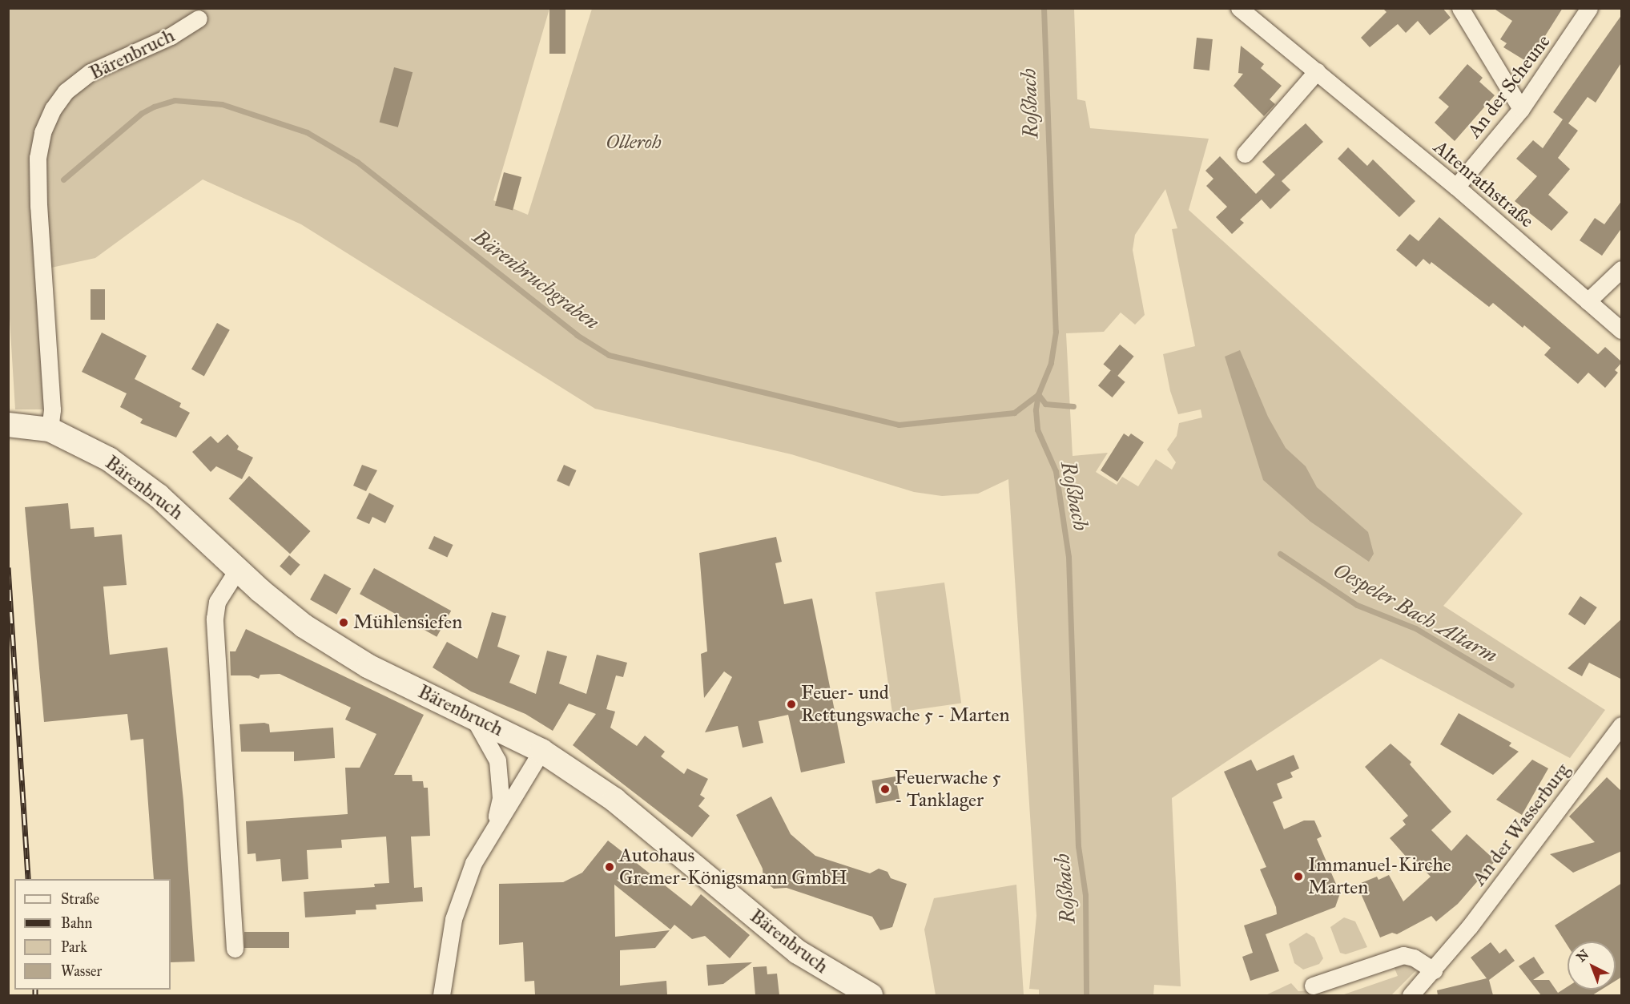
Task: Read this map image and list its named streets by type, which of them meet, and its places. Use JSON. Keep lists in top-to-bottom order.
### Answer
{
  "streets": {
    "main road": ["Bärenbruch"],
    "street": ["An der Scheune", "Altenrathstraße", "An der Wasserburg"]
  },
  "crossings": [
    ["An der Scheune", "Altenrathstraße"]
  ],
  "water": ["Roßbach", "Bärenbruchgraben", "Oespeler Bach Altarm"],
  "parks": ["Olleroh"],
  "places": [
    "Mühlensiefen",
    "Feuer- und Rettungswache 5 - Marten",
    "Feuerwache 5 - Tanklager",
    "Autohaus Gremer-Königsmann GmbH",
    "Immanuel-Kirche Marten"
  ],
  "legend": [
    "Straße",
    "Bahn",
    "Park",
    "Wasser"
  ],
  "north": "top left"
}
